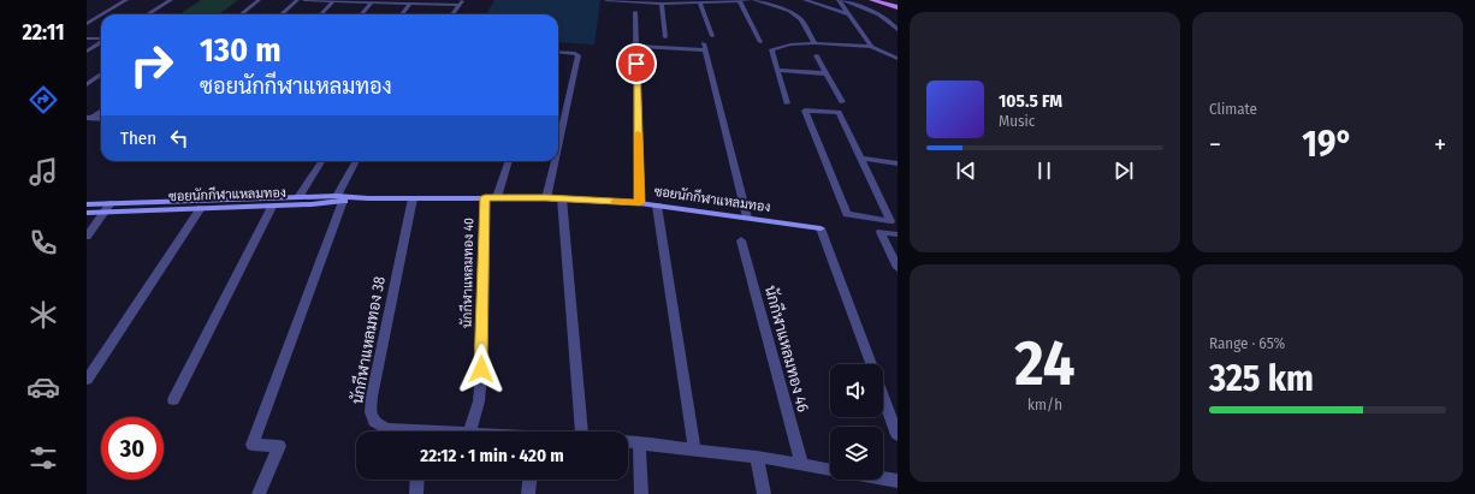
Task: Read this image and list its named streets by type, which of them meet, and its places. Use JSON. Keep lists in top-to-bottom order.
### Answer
{
  "streets": {
    "street": [
      "ซอยนักกีฬาแหลมทอง",
      "นักกีฬาแหลมทอง 40",
      "นักกีฬาแหลมทอง 38",
      "นักกีฬาแหลมทอง 46"
    ]
  },
  "crossings": [
    ["ซอยนักกีฬาแหลมทอง", "นักกีฬาแหลมทอง 40"],
    ["ซอยนักกีฬาแหลมทอง", "นักกีฬาแหลมทอง 38"]
  ],
  "page": {
    "tabs": "22:11",
    "tile": [
      "Climate",
      ["24", "km/h"],
      ["Range · 65%", "325 km"]
    ],
    "turn": ["130 m", "ซอยนักกีฬาแหลมทอง"],
    "song": ["105.5 FM", "Music"],
    "then": "Then",
    "heat": ["−", "19°", "+"],
    "limit": "30",
    "trip": "22:12 · 1 min · 420 m"
  }
}
